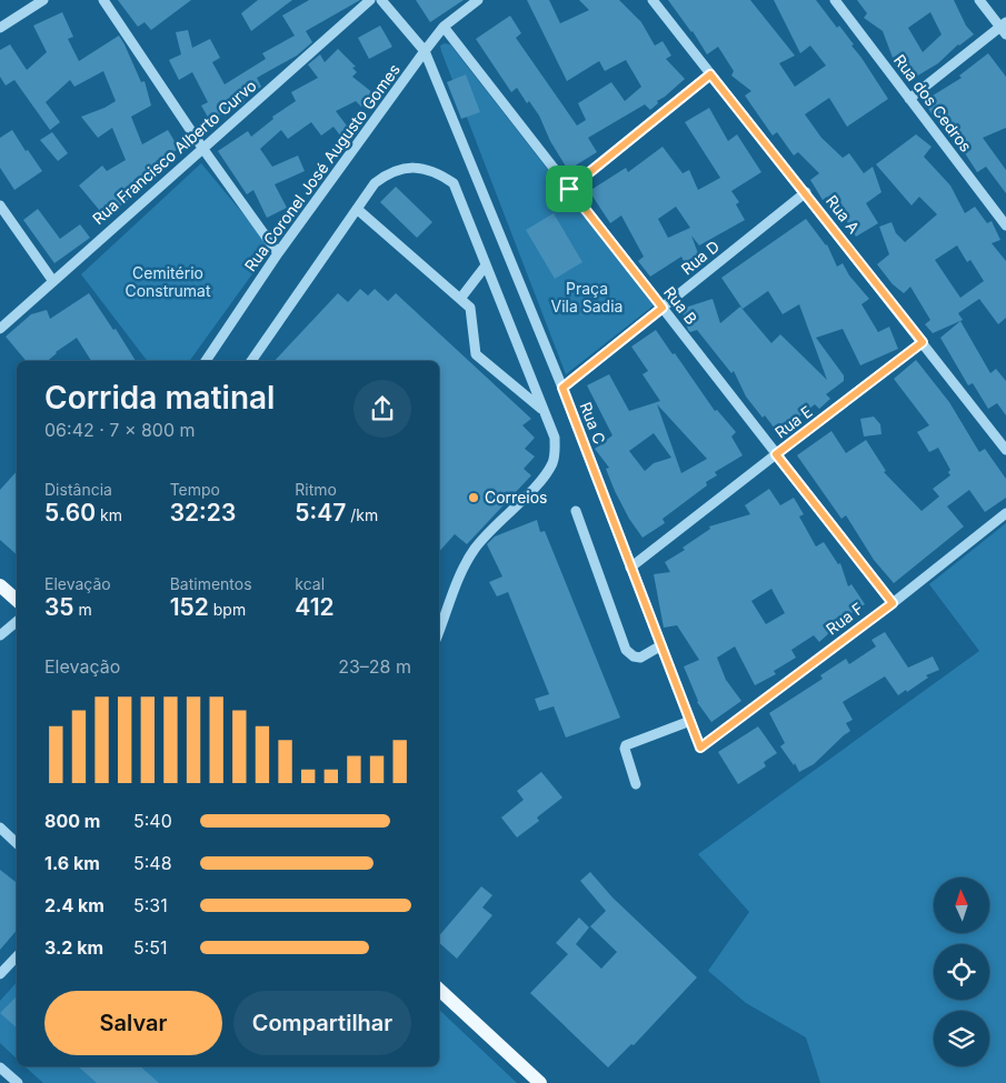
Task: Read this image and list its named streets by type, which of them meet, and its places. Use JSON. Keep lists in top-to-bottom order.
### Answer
{
  "streets": {
    "street": [
      "Rua dos Cedros",
      "Rua Francisco Alberto Curvo",
      "Rua Coronel José Augusto Gomes",
      "Rua A",
      "Rua D",
      "Rua B",
      "Rua E",
      "Rua C",
      "Rua F"
    ]
  },
  "crossings": [
    ["Rua Coronel José Augusto Gomes", "Rua B"],
    ["Rua Coronel José Augusto Gomes", "Rua C"],
    ["Rua A", "Rua D"],
    ["Rua A", "Rua E"],
    ["Rua D", "Rua B"],
    ["Rua D", "Rua C"],
    ["Rua B", "Rua E"],
    ["Rua B", "Rua F"],
    ["Rua E", "Rua C"],
    ["Rua C", "Rua F"]
  ],
  "parks": ["Cemitério Construmat", "Praça Vila Sadia"],
  "places": ["Correios"],
  "north": "top",
  "page": {
    "heading": ["Corrida matinal", "06:42 · 7 × 800 m"],
    "stats": [
      ["Distância", "5.60 km"],
      ["Tempo", "32:23"],
      ["Ritmo", "5:47 /km"],
      ["Elevação", "35 m"],
      ["Batimentos", "152 bpm"],
      ["kcal", "412"]
    ],
    "chart": ["Elevação", "23–28 m"],
    "list": [
      {
        "name": "800 m",
        "note": "5:40"
      },
      {
        "name": "1.6 km",
        "note": "5:48"
      },
      {
        "name": "2.4 km",
        "note": "5:31"
      },
      {
        "name": "3.2 km",
        "note": "5:51"
      }
    ],
    "buttons": ["Salvar", "Compartilhar"]
  }
}
